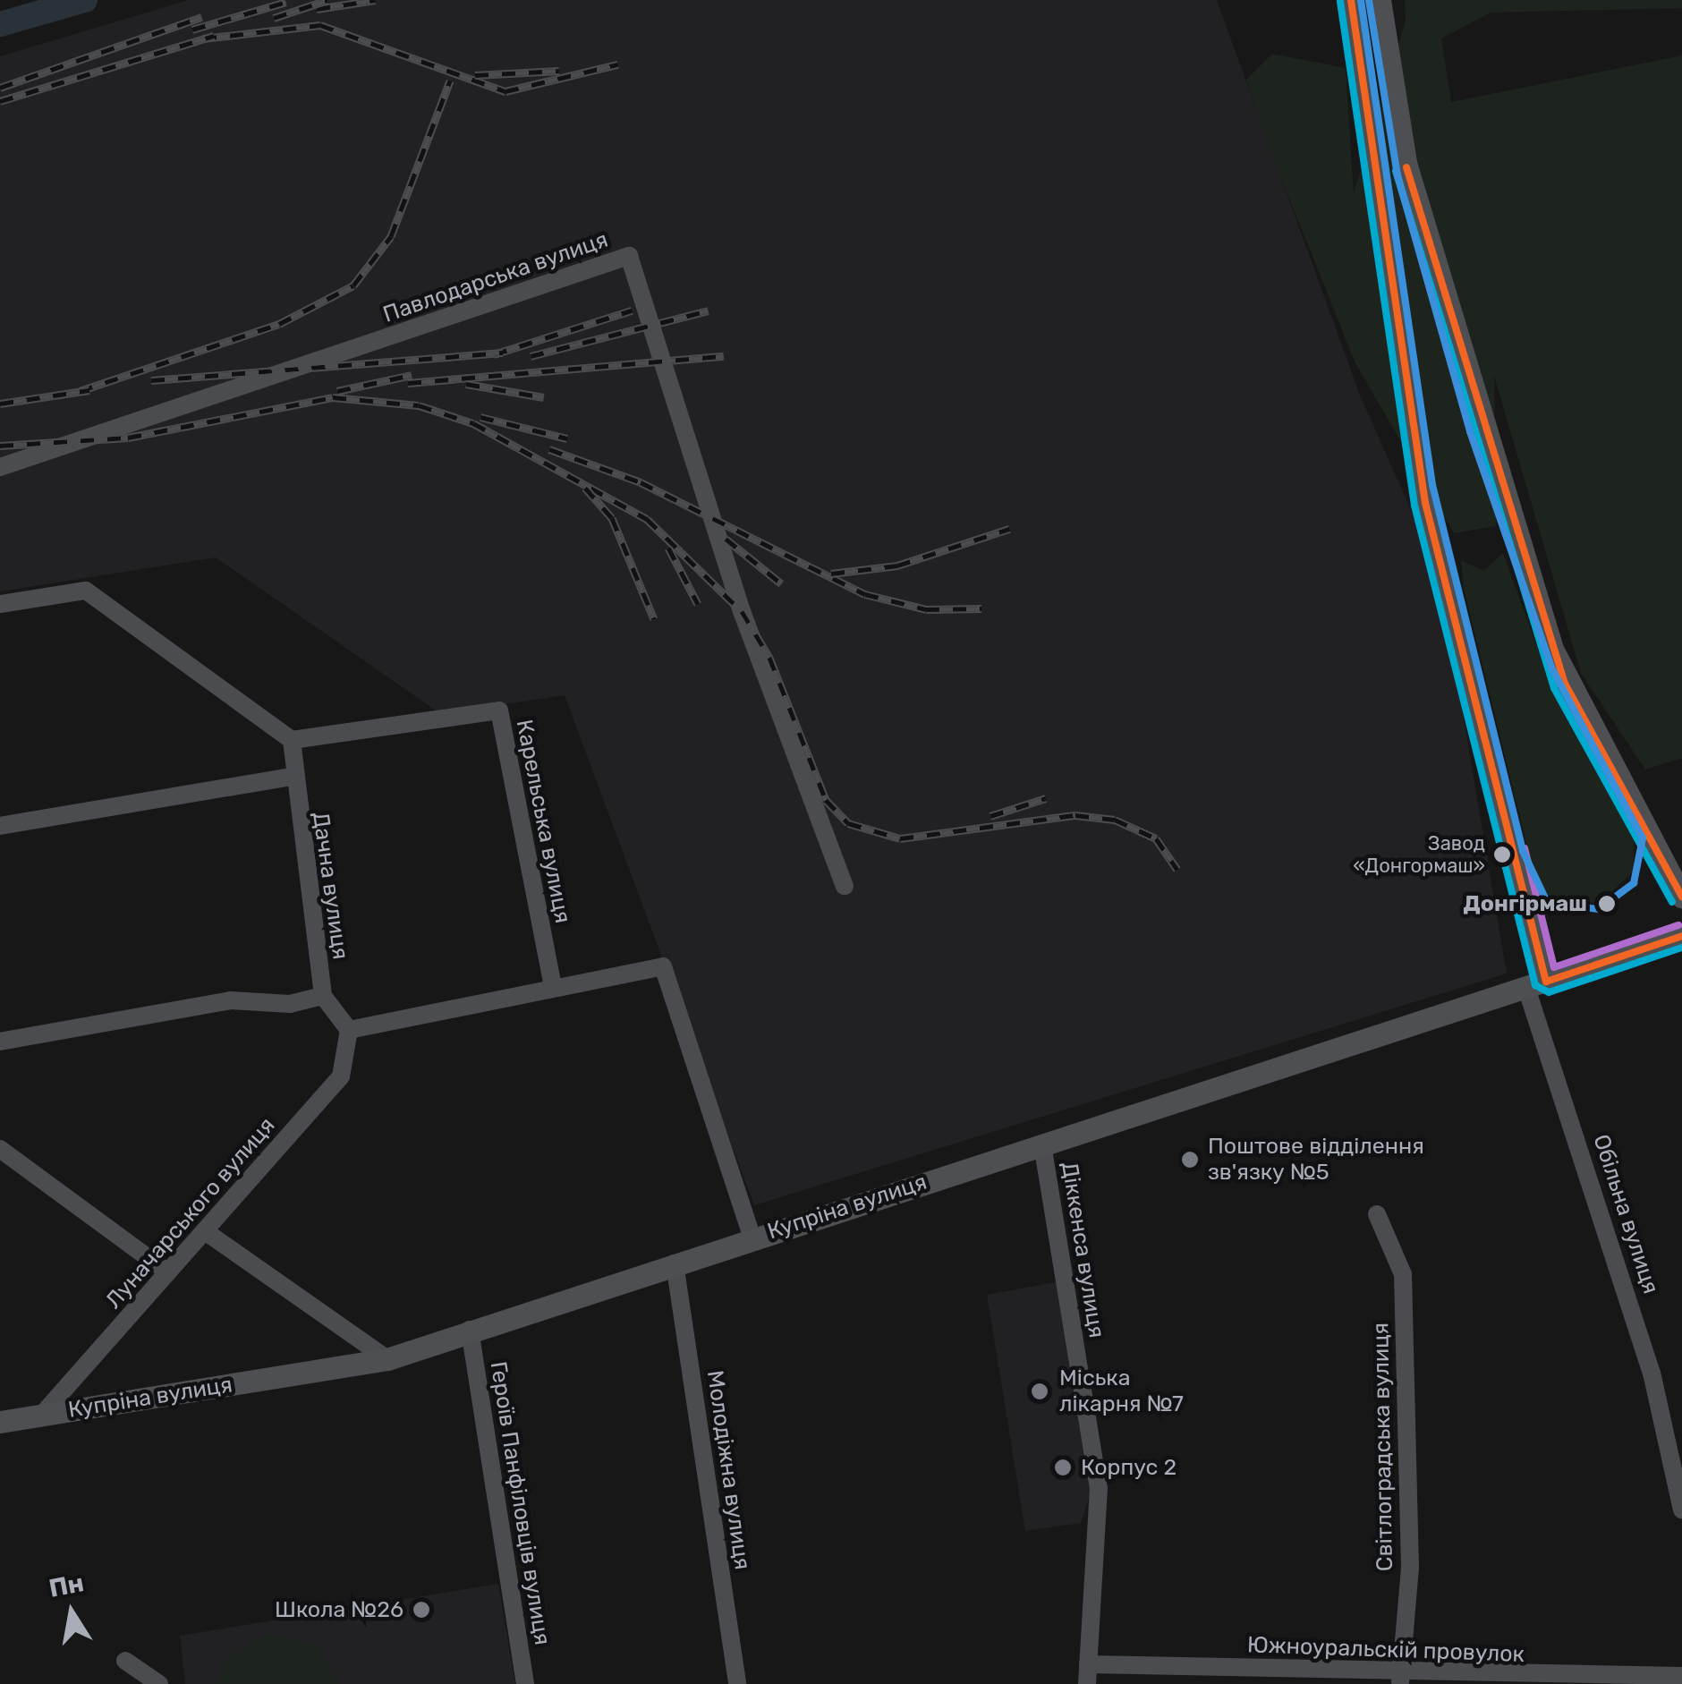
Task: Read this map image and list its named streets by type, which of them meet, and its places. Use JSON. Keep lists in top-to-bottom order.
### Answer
{
  "streets": {
    "main road": ["Купріна вулиця"],
    "street": [
      "Павлодарська вулиця",
      "Карельська вулиця",
      "Дачна вулиця",
      "Луначарського вулиця",
      "Обільна вулиця",
      "Діккенса вулиця",
      "Світлоградська вулиця",
      "Молодіжна вулиця",
      "Героїв Панфіловців вулиця",
      "Южноуральскій провулок"
    ]
  },
  "crossings": [
    ["Карельська вулиця", "Дачна вулиця"],
    ["Дачна вулиця", "Луначарського вулиця"],
    ["Купріна вулиця", "Луначарського вулиця"],
    ["Купріна вулиця", "Обільна вулиця"],
    ["Купріна вулиця", "Діккенса вулиця"],
    ["Купріна вулиця", "Молодіжна вулиця"],
    ["Купріна вулиця", "Героїв Панфіловців вулиця"],
    ["Діккенса вулиця", "Южноуральскій провулок"],
    ["Світлоградська вулиця", "Южноуральскій провулок"]
  ],
  "places": [
    "Завод «Донгормаш»",
    "Донгірмаш",
    "Поштове відділення зв'язку №5",
    "Міська лікарня №7",
    "Корпус 2",
    "Школа №26"
  ],
  "north": "top"
}
